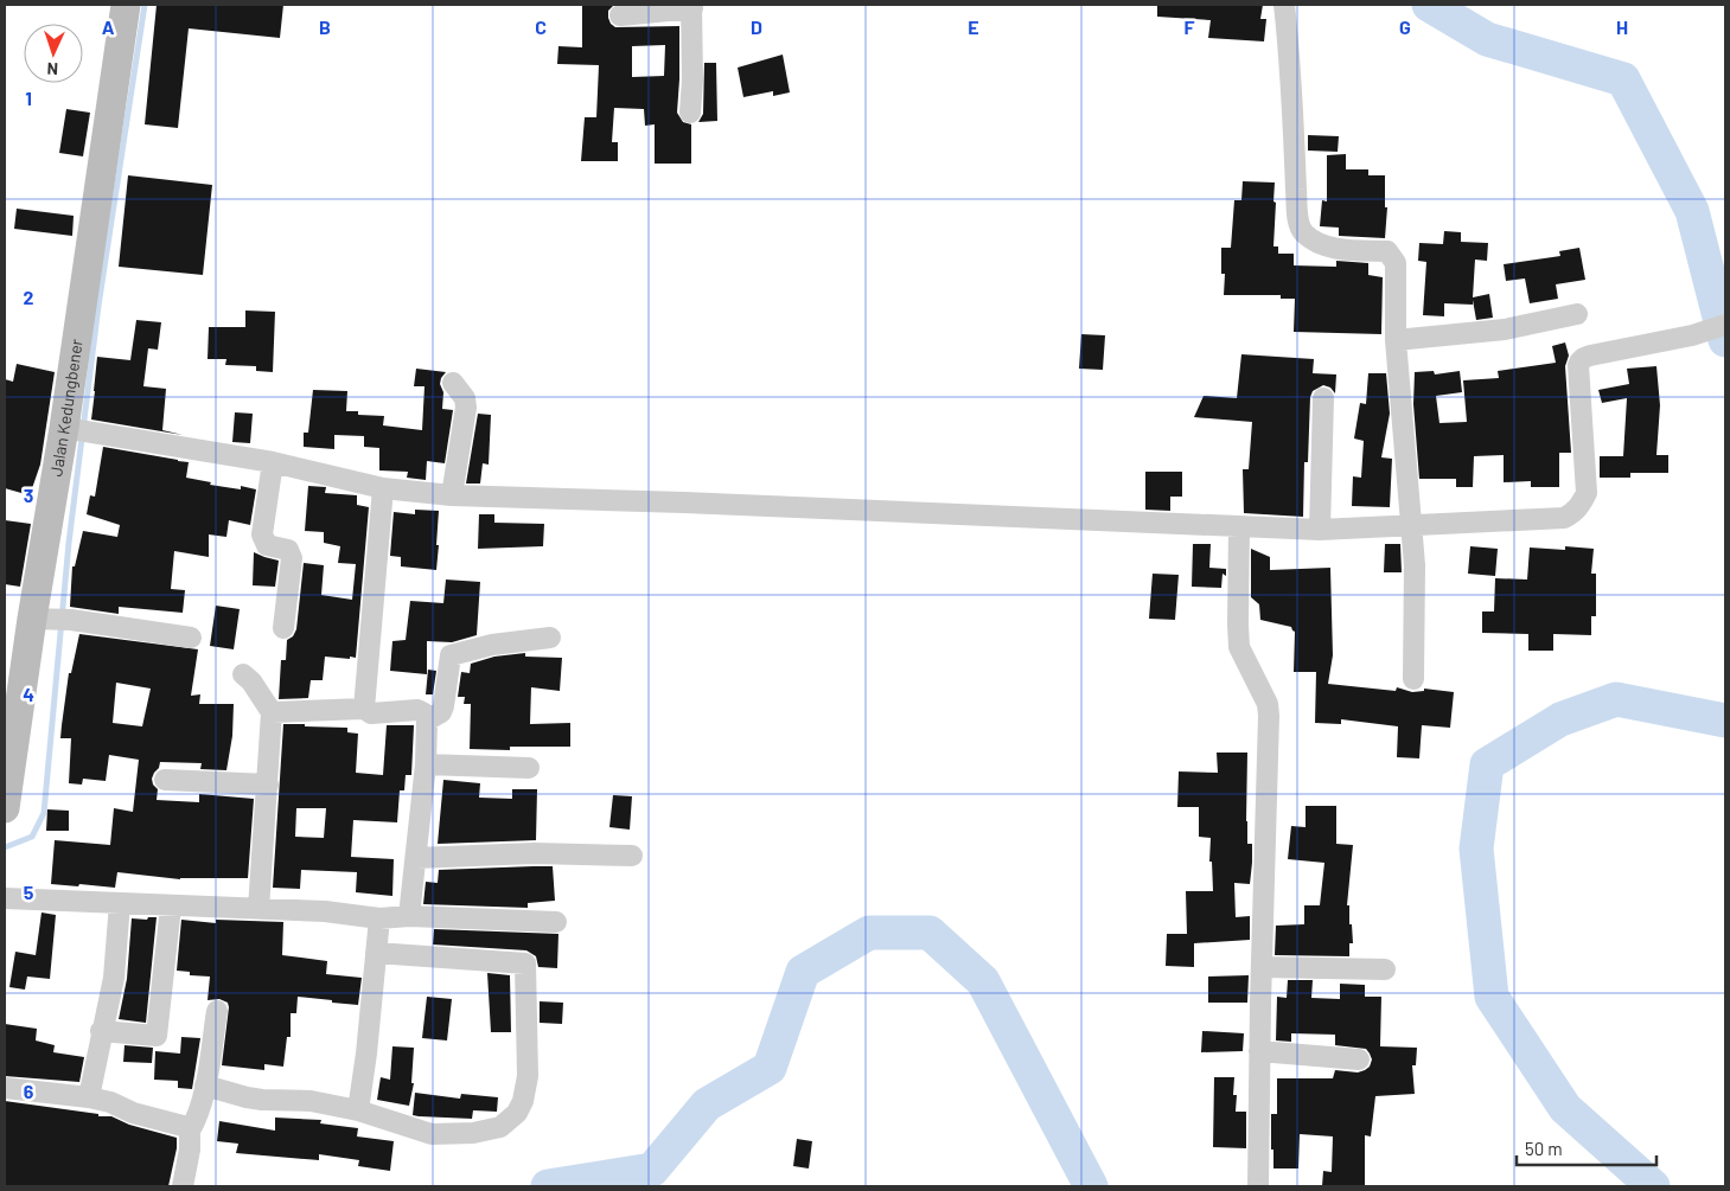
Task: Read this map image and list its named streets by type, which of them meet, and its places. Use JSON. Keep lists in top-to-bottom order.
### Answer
{
  "streets": {
    "street": ["Jalan Kedungbener"]
  },
  "scale_bar": "50 m",
  "north": "bottom",
  "grid": {
    "columns": [
      "A",
      "B",
      "C",
      "D",
      "E",
      "F",
      "G",
      "H"
    ],
    "rows": [
      "1",
      "2",
      "3",
      "4",
      "5",
      "6"
    ]
  }
}
